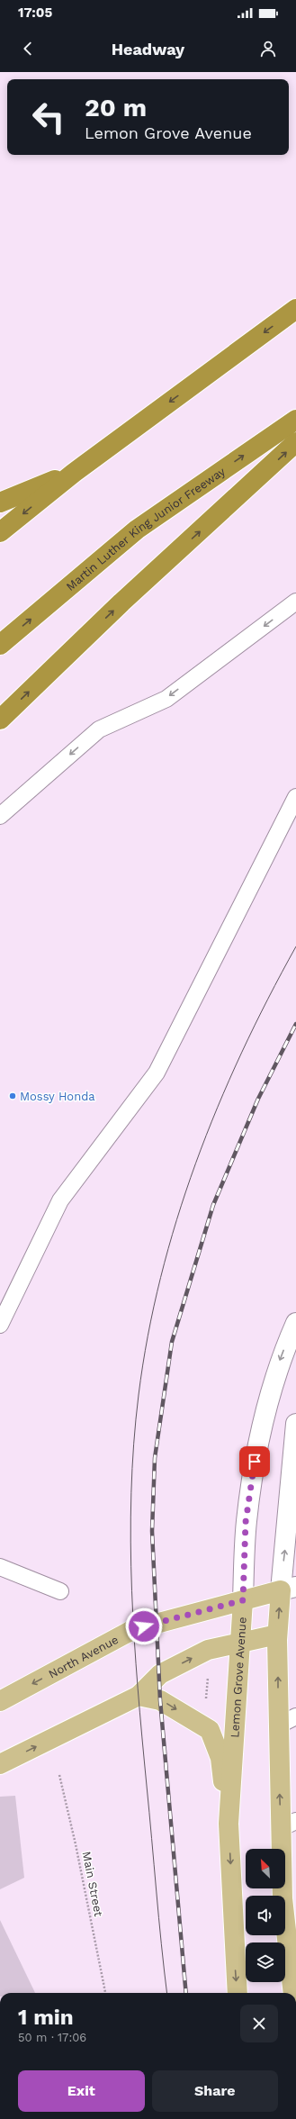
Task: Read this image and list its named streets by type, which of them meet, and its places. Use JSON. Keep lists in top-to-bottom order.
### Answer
{
  "streets": {
    "highway": ["Martin Luther King Junior Freeway"],
    "main road": ["North Avenue", "Lemon Grove Avenue"],
    "path": ["Main Street"]
  },
  "crossings": [
    ["North Avenue", "Lemon Grove Avenue"]
  ],
  "places": ["Mossy Honda"],
  "north": "top left",
  "page": {
    "status": "17:05",
    "header": "Headway",
    "turn": ["20 m", "Lemon Grove Avenue"],
    "heading": ["1 min", "50 m · 17:06"],
    "buttons": ["Exit", "Share"]
  }
}
